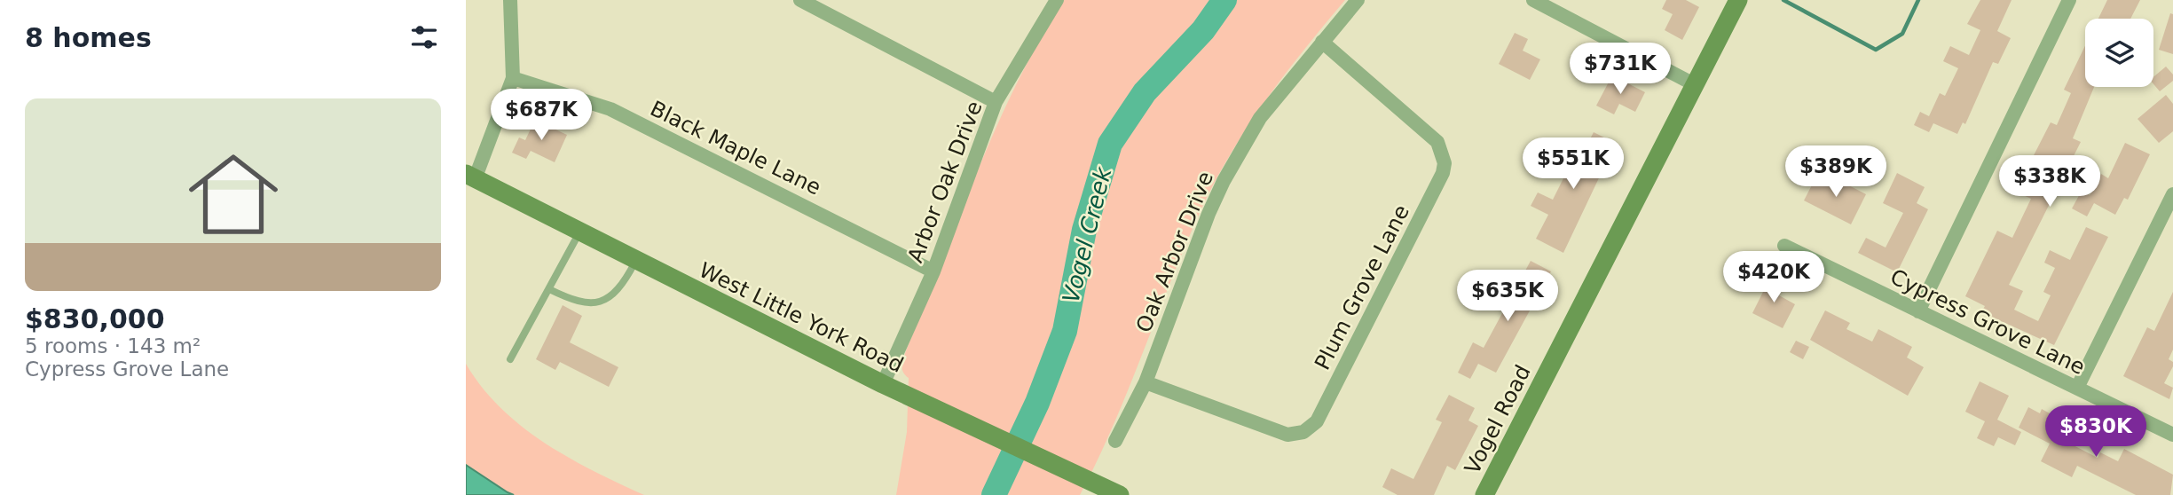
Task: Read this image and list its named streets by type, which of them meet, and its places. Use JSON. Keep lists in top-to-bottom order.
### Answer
{
  "streets": {
    "street": [
      "Black Maple Lane",
      "Arbor Oak Drive",
      "Oak Arbor Drive",
      "Plum Grove Lane",
      "West Little York Road",
      "Cypress Grove Lane",
      "Vogel Road"
    ]
  },
  "crossings": [
    ["Black Maple Lane", "Arbor Oak Drive"],
    ["Arbor Oak Drive", "West Little York Road"],
    ["Oak Arbor Drive", "Plum Grove Lane"]
  ],
  "water": ["Vogel Creek"],
  "page": {
    "heading": "8 homes",
    "price": [
      "$731K",
      "$687K",
      "$551K",
      "$389K",
      "$338K",
      "$420K",
      "$635K",
      "$830K"
    ],
    "list": [
      {
        "name": "$830,000",
        "note": "5 rooms · 143 m² · Cypress Grove Lane"
      }
    ]
  }
}
